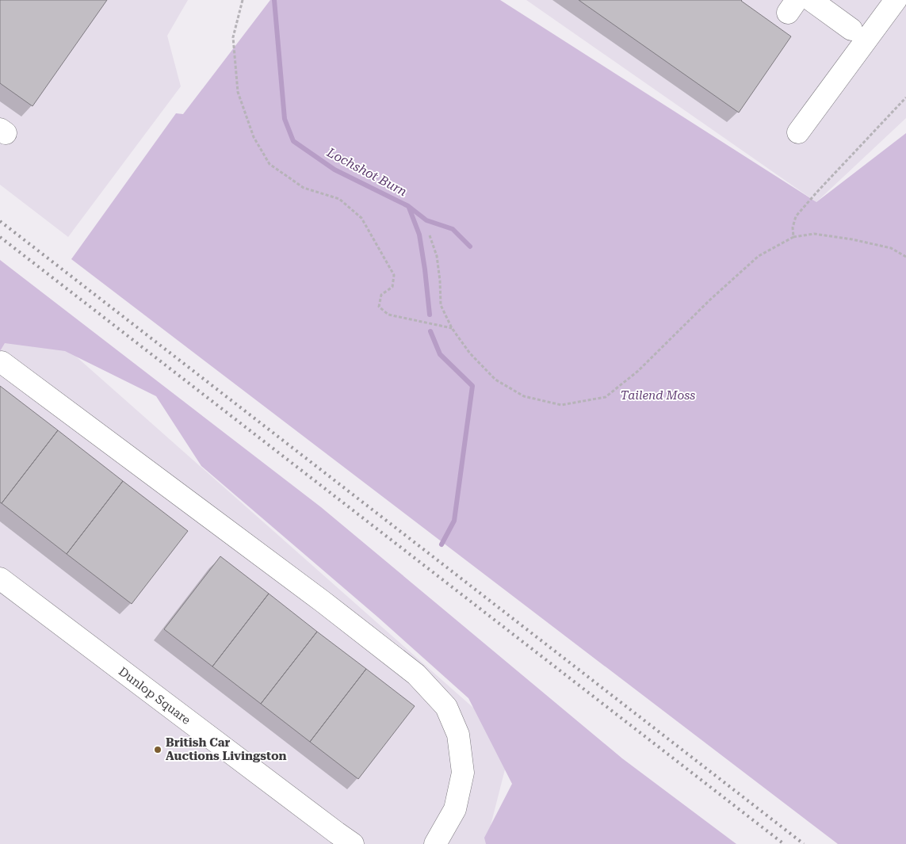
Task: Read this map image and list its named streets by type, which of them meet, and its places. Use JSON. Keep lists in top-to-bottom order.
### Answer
{
  "streets": {
    "street": ["Dunlop Square"]
  },
  "water": ["Lochshot Burn"],
  "parks": ["Tailend Moss"],
  "places": ["British Car Auctions Livingston"]
}
